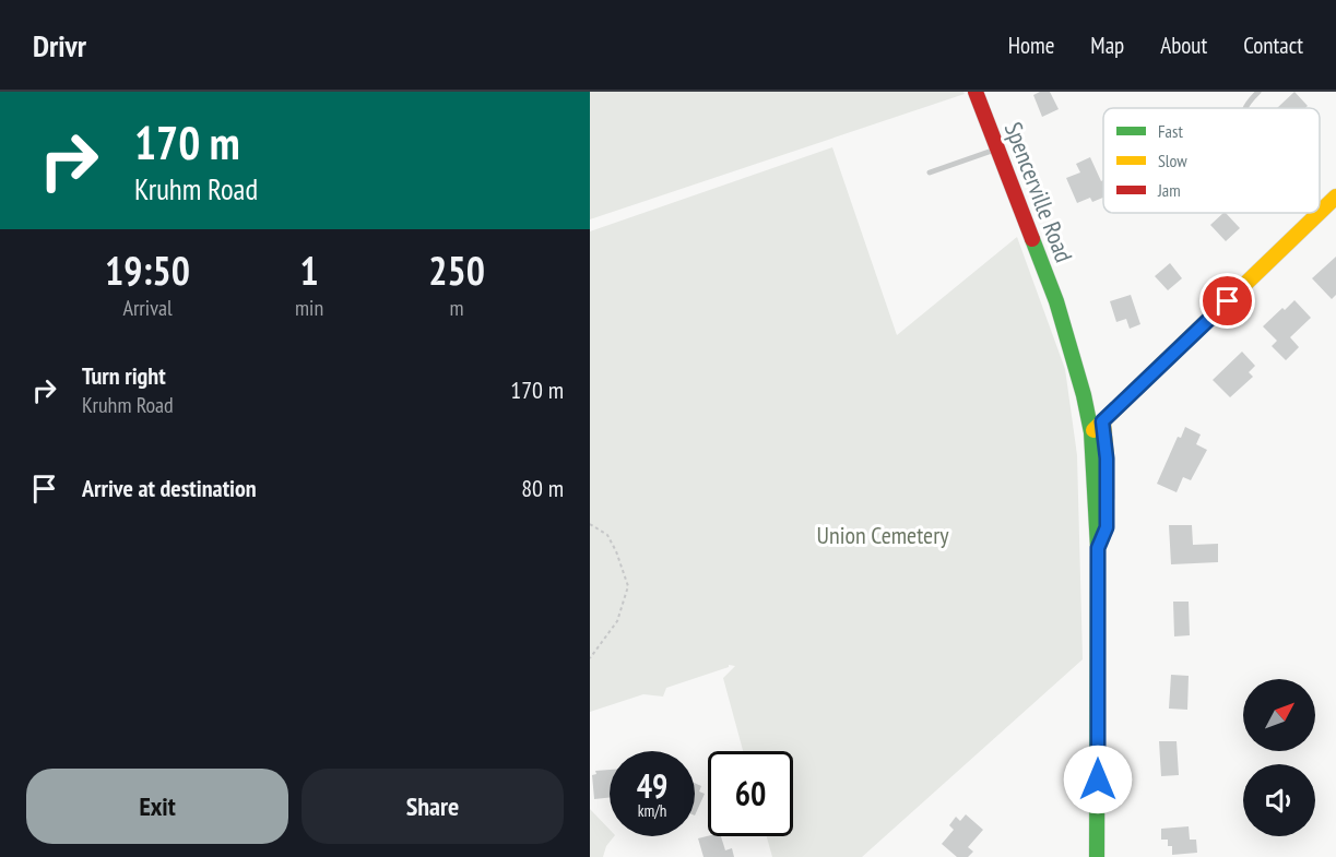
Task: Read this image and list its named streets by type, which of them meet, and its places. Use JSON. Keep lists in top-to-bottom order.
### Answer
{
  "streets": {
    "main road": ["Spencerville Road"]
  },
  "parks": ["Union Cemetery"],
  "legend": ["Fast", "Slow", "Jam"],
  "north": "top right",
  "page": {
    "header": "Drivr",
    "nav": [
      "Home",
      "Map",
      "About",
      "Contact"
    ],
    "turn": ["170 m", "Kruhm Road"],
    "eta": [
      "19:50",
      "Arrival",
      "1",
      "min",
      "250",
      "m"
    ],
    "list": [
      {
        "name": "Turn right",
        "note": "Kruhm Road",
        "value": "170 m"
      },
      {
        "name": "Arrive at destination",
        "value": "80 m"
      }
    ],
    "speed": "49 km/h",
    "limit": "60",
    "buttons": ["Exit", "Share"]
  }
}
